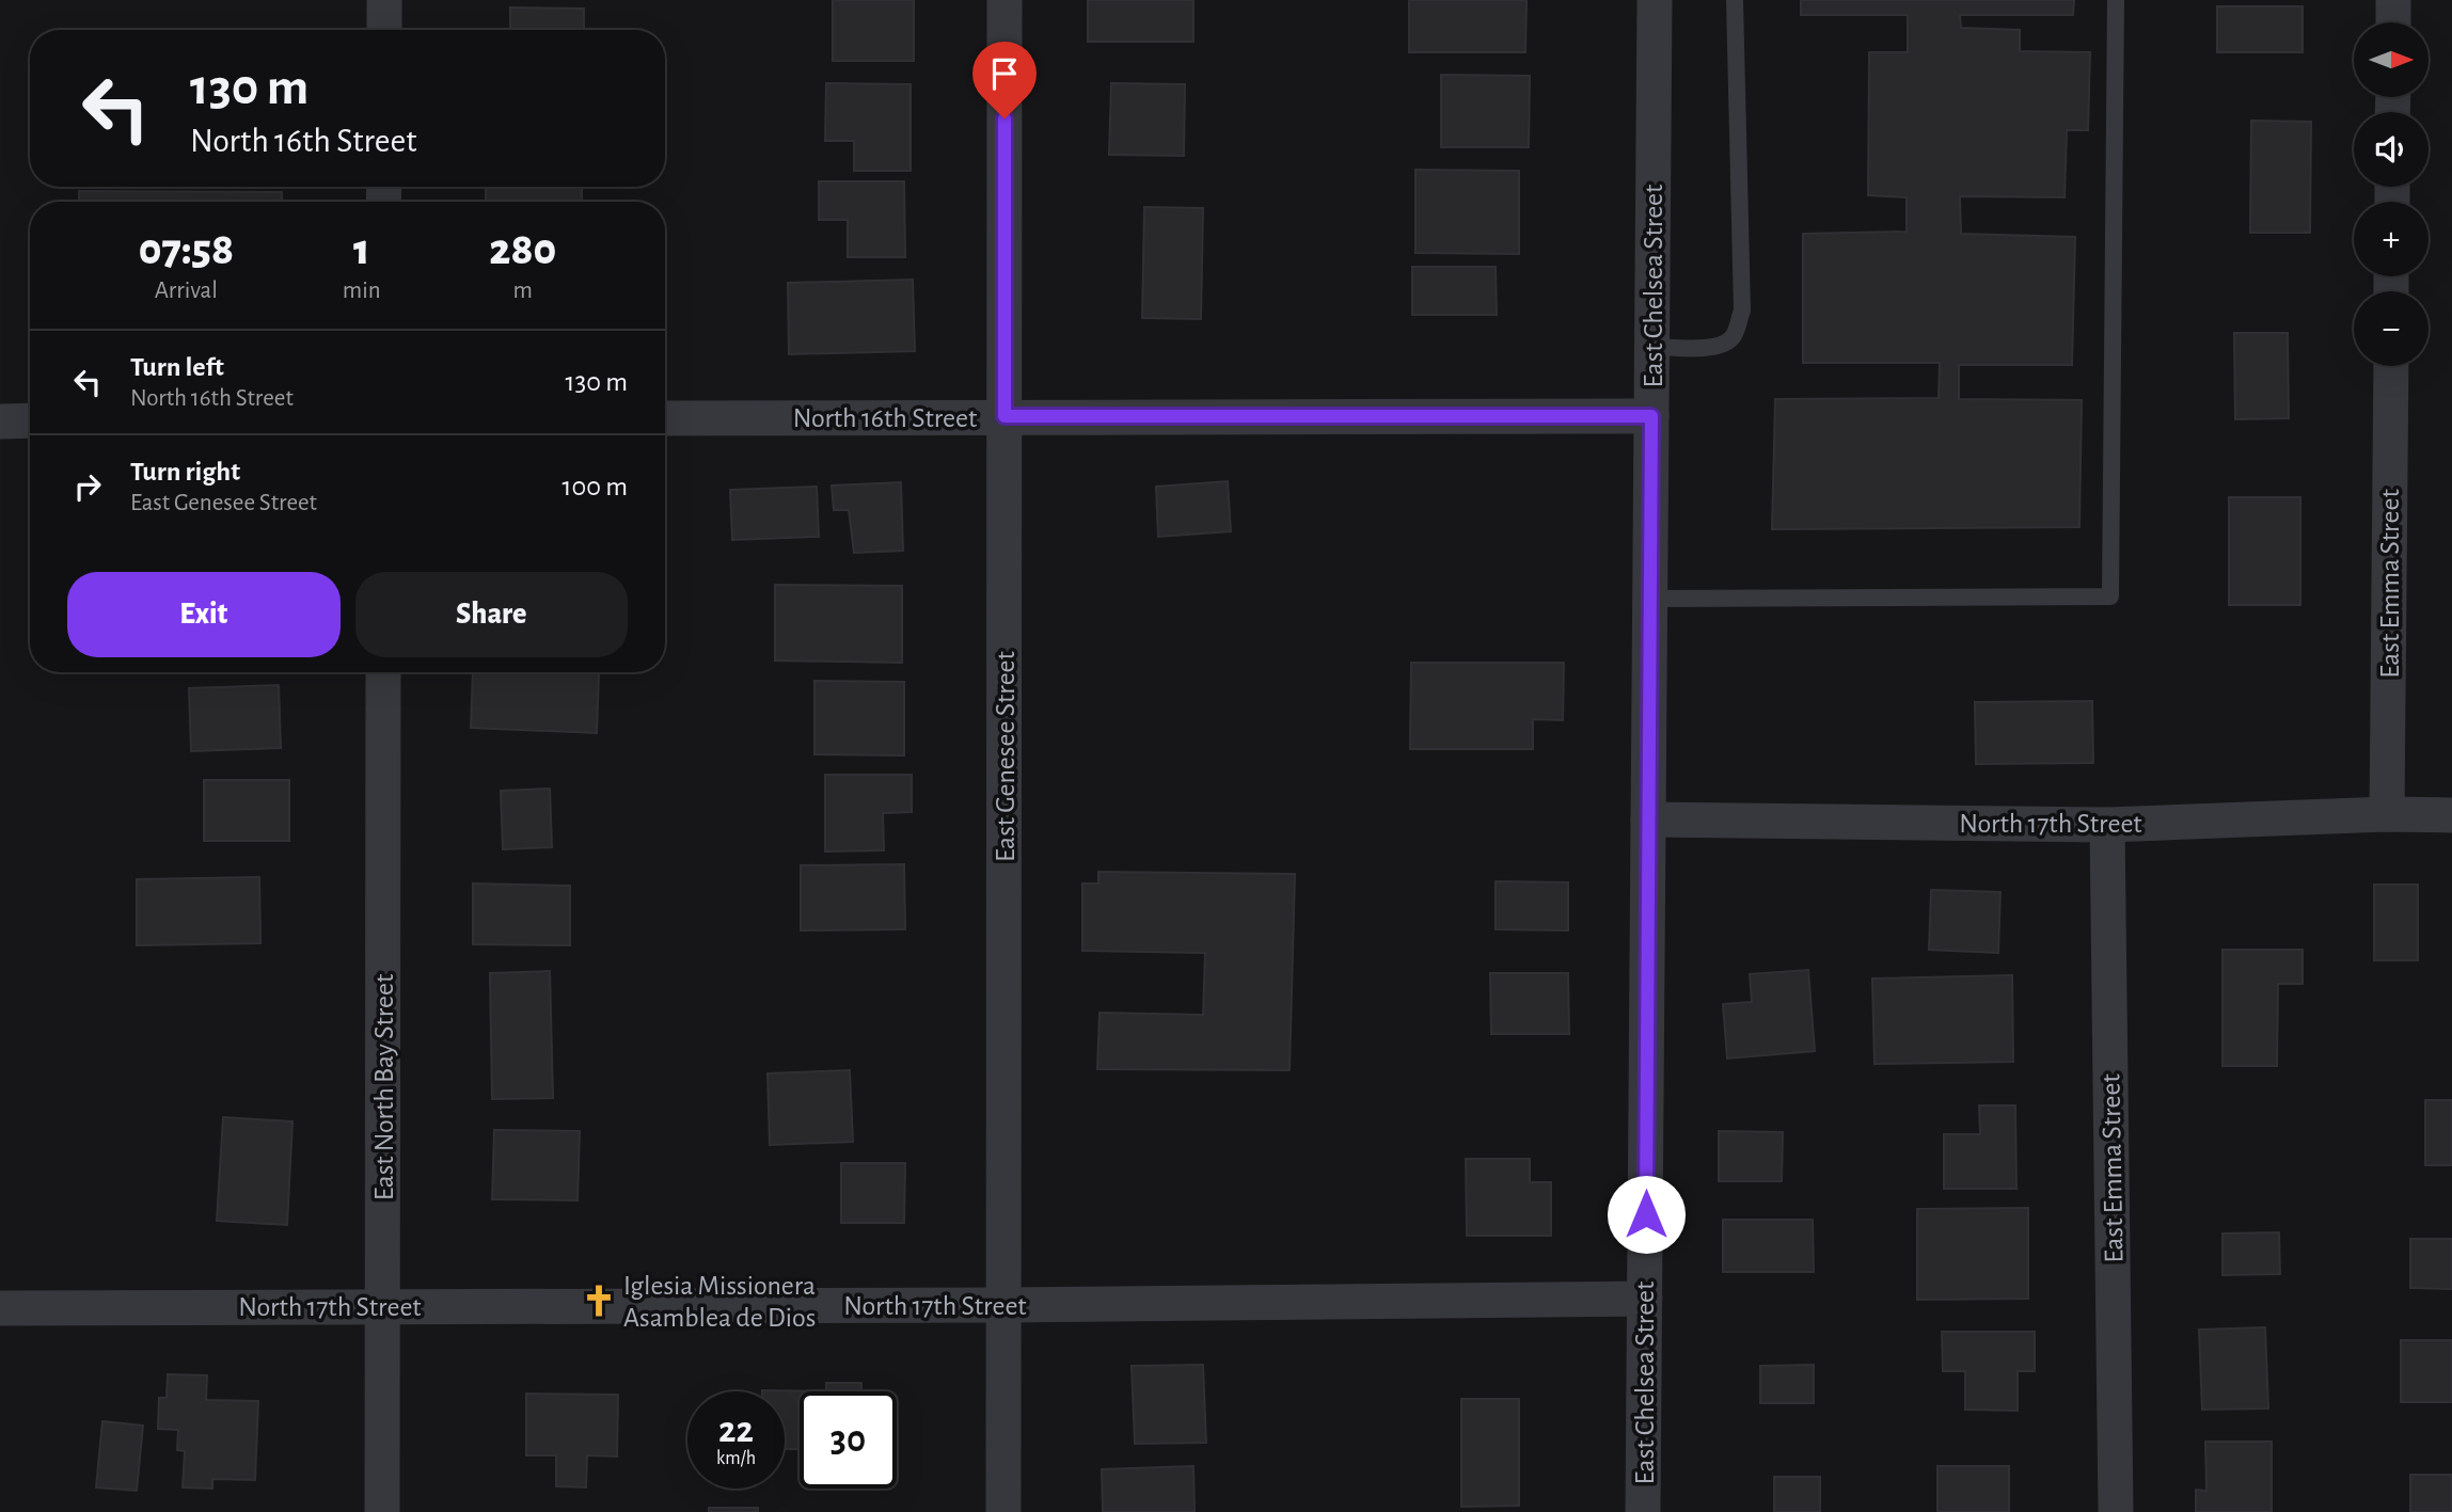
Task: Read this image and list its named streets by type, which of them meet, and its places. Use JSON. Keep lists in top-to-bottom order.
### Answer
{
  "streets": {
    "street": [
      "East Chelsea Street",
      "North 16th Street",
      "East Emma Street",
      "East Genesee Street",
      "North 17th Street",
      "East North Bay Street"
    ]
  },
  "crossings": [
    ["East Chelsea Street", "North 16th Street"],
    ["East Chelsea Street", "North 17th Street"],
    ["North 16th Street", "East Genesee Street"],
    ["East Emma Street", "North 17th Street"],
    ["East Genesee Street", "North 17th Street"],
    ["North 17th Street", "East North Bay Street"]
  ],
  "places": {
    "church": ["Iglesia Missionera Asamblea de Dios"]
  },
  "north": "right",
  "page": {
    "map_buttons": ["+", "−"],
    "turn": ["130 m", "North 16th Street"],
    "eta": [
      "07:58",
      "Arrival",
      "1",
      "min",
      "280",
      "m"
    ],
    "list": [
      {
        "name": "Turn left",
        "note": "North 16th Street",
        "value": "130 m"
      },
      {
        "name": "Turn right",
        "note": "East Genesee Street",
        "value": "100 m"
      }
    ],
    "buttons": ["Exit", "Share"],
    "speed": "22 km/h",
    "limit": "30"
  }
}
